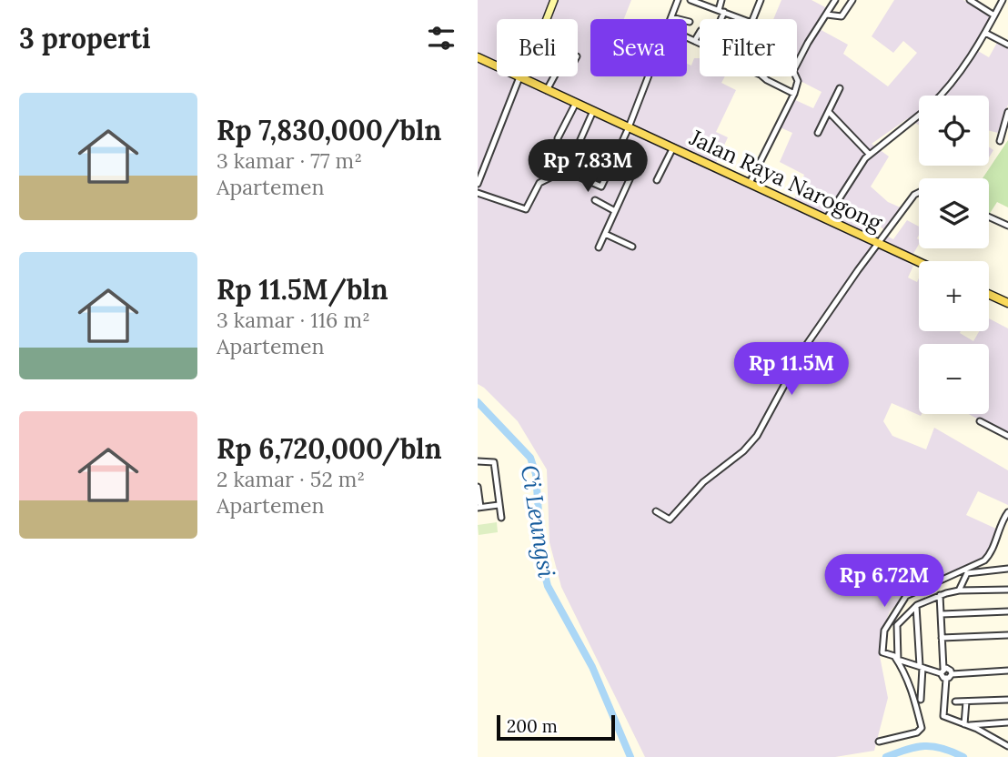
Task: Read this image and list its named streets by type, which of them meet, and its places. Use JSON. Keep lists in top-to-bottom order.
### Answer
{
  "streets": {
    "main road": ["Jalan Raya Narogong"]
  },
  "water": ["Ci Leungsi"],
  "scale_bar": "200 m",
  "page": {
    "heading": "3 properti",
    "chip": ["Beli", "Sewa", "Filter"],
    "list": [
      {
        "name": "Rp 7,830,000/bln",
        "note": "3 kamar · 77 m² · Apartemen"
      },
      {
        "name": "Rp 11.5M/bln",
        "note": "3 kamar · 116 m² · Apartemen"
      },
      {
        "name": "Rp 6,720,000/bln",
        "note": "2 kamar · 52 m² · Apartemen"
      }
    ],
    "map_buttons": ["+", "−"],
    "price": ["Rp 7.83M", "Rp 11.5M", "Rp 6.72M"],
    "scale": "200 m"
  }
}
